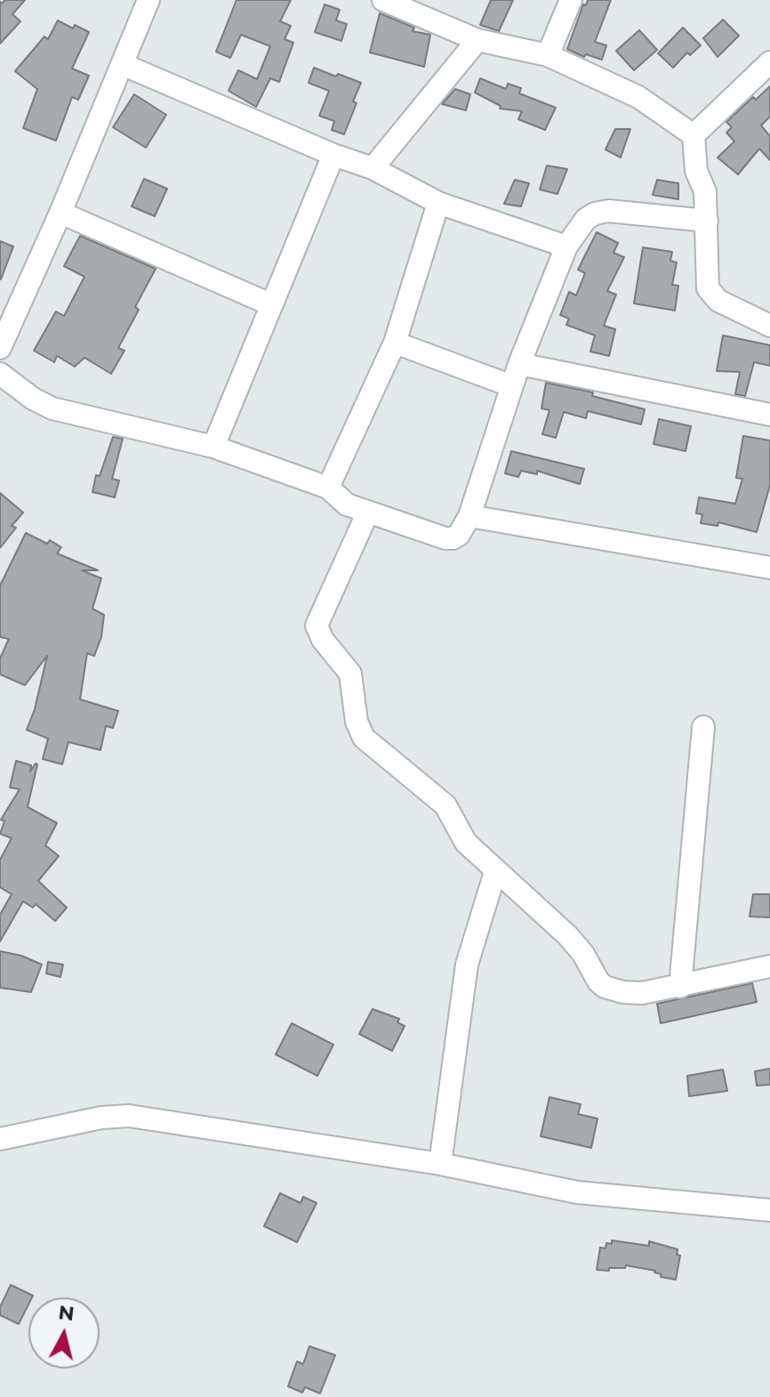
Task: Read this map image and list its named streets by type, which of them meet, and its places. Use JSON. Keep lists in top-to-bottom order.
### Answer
{
  "north": "top"
}
